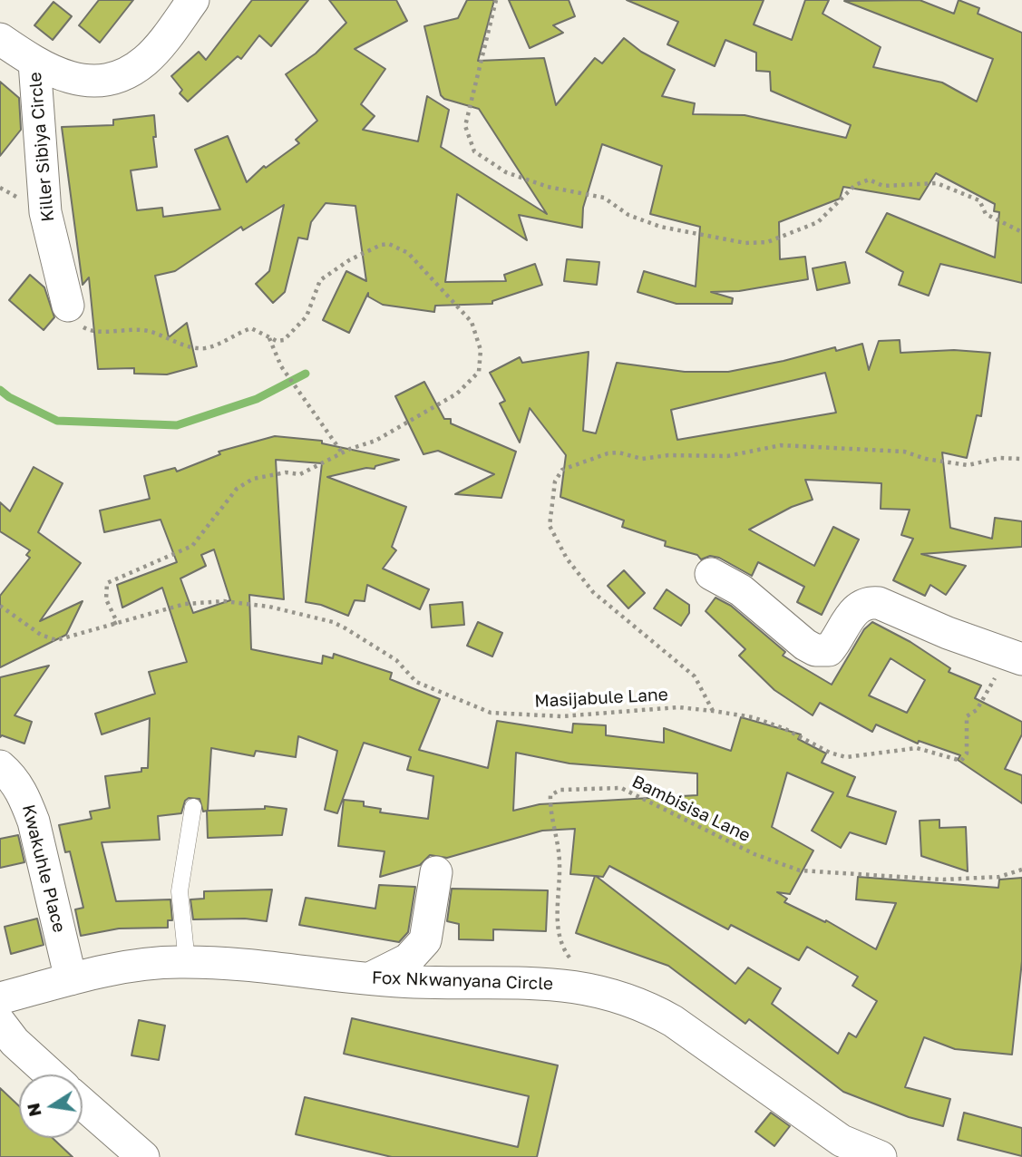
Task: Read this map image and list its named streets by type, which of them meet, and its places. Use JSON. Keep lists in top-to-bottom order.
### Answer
{
  "streets": {
    "street": ["Killer Sibiya Circle", "Kwakuhle Place", "Fox Nkwanyana Circle"],
    "path": ["Masijabule Lane", "Bambisisa Lane"]
  },
  "crossings": [
    ["Bambisisa Lane", "Fox Nkwanyana Circle"],
    ["Kwakuhle Place", "Fox Nkwanyana Circle"]
  ],
  "north": "left"
}
